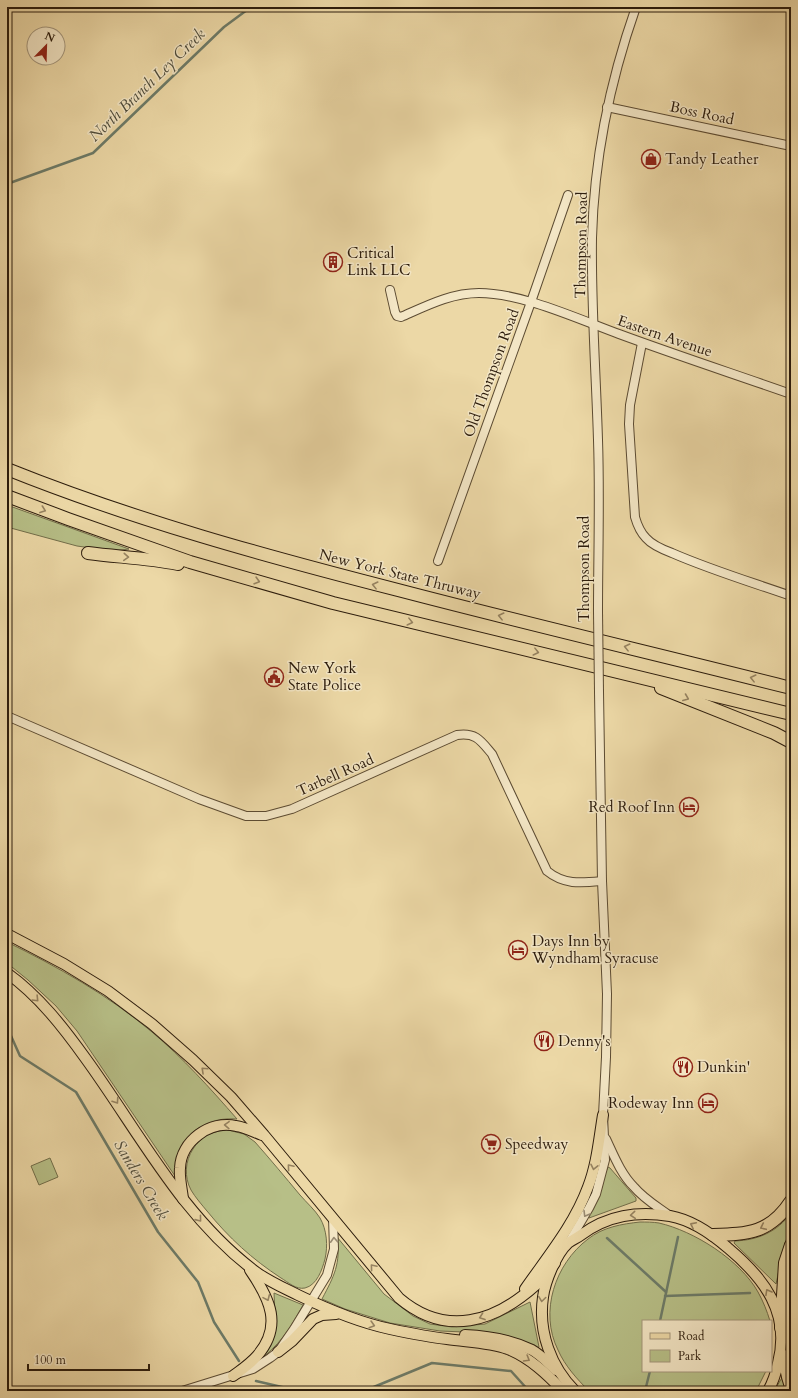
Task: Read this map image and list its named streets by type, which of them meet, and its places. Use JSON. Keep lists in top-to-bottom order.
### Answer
{
  "streets": {
    "highway": ["New York State Thruway"],
    "street": [
      "Boss Road",
      "Thompson Road",
      "Eastern Avenue",
      "Old Thompson Road",
      "Tarbell Road"
    ]
  },
  "crossings": [
    ["Boss Road", "Thompson Road"],
    ["Thompson Road", "Eastern Avenue"],
    ["Thompson Road", "Tarbell Road"],
    ["Eastern Avenue", "Old Thompson Road"]
  ],
  "water": ["North Branch Ley Creek", "Sanders Creek"],
  "places": {
    "shop": ["Tandy Leather"],
    "building": ["Critical Link LLC"],
    "public building": ["New York State Police"],
    "hotel": ["Red Roof Inn", "Days Inn by Wyndham Syracuse", "Rodeway Inn"],
    "restaurant": ["Denny's", "Dunkin'"],
    "supermarket": ["Speedway"]
  },
  "legend": ["Road", "Park"],
  "scale_bar": "100 m",
  "north": "top right"
}
